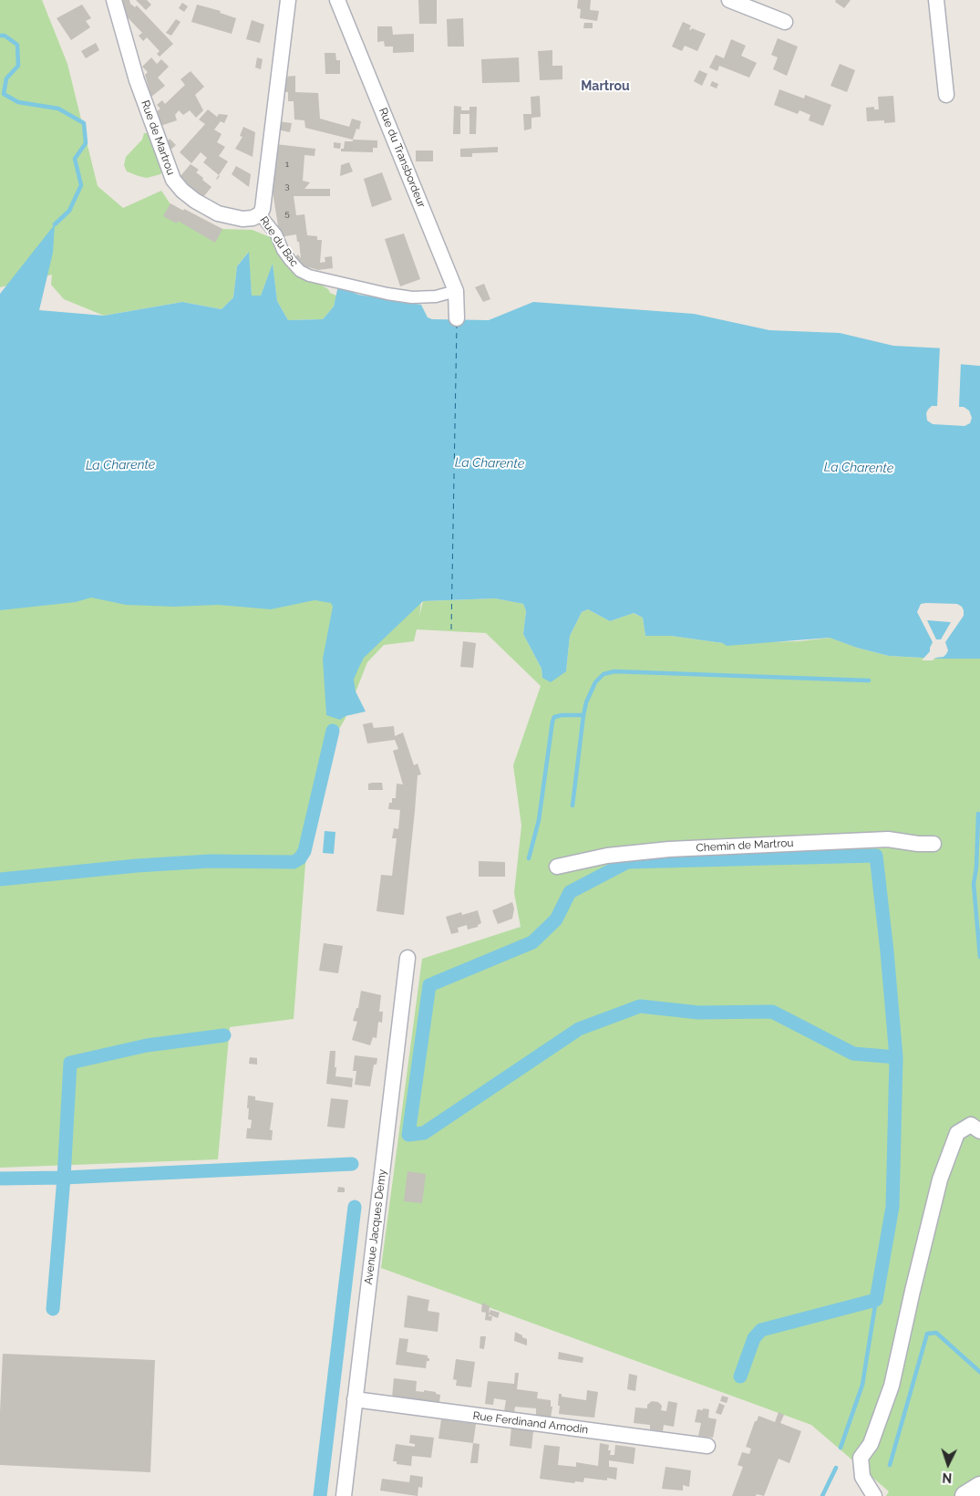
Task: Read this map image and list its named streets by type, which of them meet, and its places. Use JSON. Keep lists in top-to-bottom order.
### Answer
{
  "streets": {
    "street": [
      "Rue de Martrou",
      "Rue du Transbordeur",
      "Rue du Bac",
      "Chemin de Martrou",
      "Avenue Jacques Demy",
      "Rue Ferdinand Arnodin"
    ]
  },
  "crossings": [
    ["Rue de Martrou", "Rue du Bac"],
    ["Rue du Transbordeur", "Rue du Bac"],
    ["Avenue Jacques Demy", "Rue Ferdinand Arnodin"]
  ],
  "districts": ["Martrou"],
  "water": ["La Charente"],
  "house_numbers": ["1", "3", "5"],
  "north": "bottom"
}
